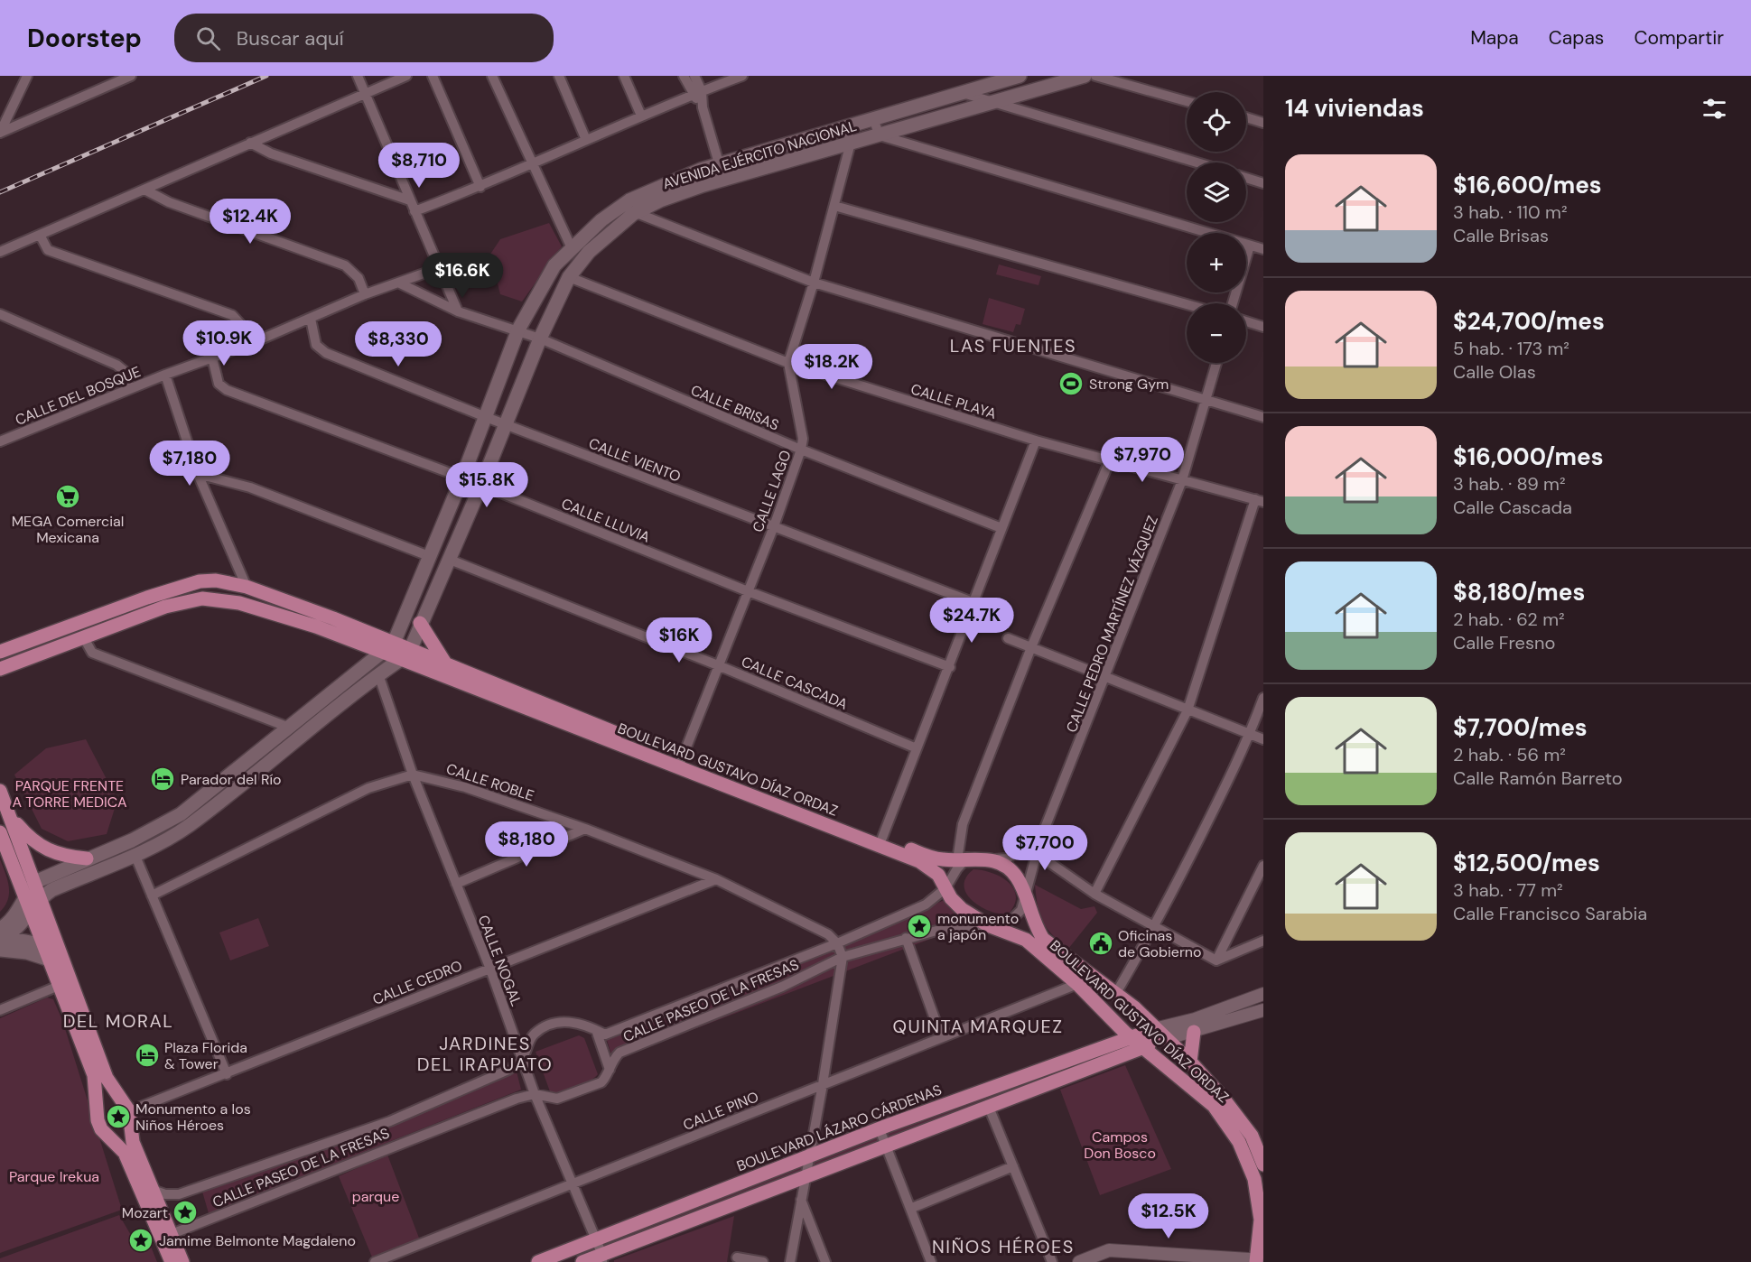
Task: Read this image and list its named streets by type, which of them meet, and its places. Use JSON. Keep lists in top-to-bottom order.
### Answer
{
  "streets": {
    "main road": ["AVENIDA EJÉRCITO NACIONAL", "BOULEVARD GUSTAVO DÍAZ ORDAZ", "BOULEVARD LÁZARO CÁRDENAS"],
    "street": [
      "CALLE DEL BOSQUE",
      "CALLE PLAYA",
      "CALLE BRISAS",
      "CALLE VIENTO",
      "CALLE LAGO",
      "CALLE LLUVIA",
      "CALLE PEDRO MARTÍNEZ VÁZQUEZ",
      "CALLE CASCADA",
      "CALLE ROBLE",
      "CALLE NOGAL",
      "CALLE CEDRO",
      "CALLE PASEO DE LA FRESAS",
      "CALLE PINO"
    ]
  },
  "crossings": [
    ["AVENIDA EJÉRCITO NACIONAL", "CALLE PLAYA"],
    ["AVENIDA EJÉRCITO NACIONAL", "CALLE BRISAS"],
    ["AVENIDA EJÉRCITO NACIONAL", "CALLE VIENTO"],
    ["AVENIDA EJÉRCITO NACIONAL", "CALLE LAGO"],
    ["AVENIDA EJÉRCITO NACIONAL", "CALLE LLUVIA"],
    ["AVENIDA EJÉRCITO NACIONAL", "CALLE CASCADA"],
    ["AVENIDA EJÉRCITO NACIONAL", "BOULEVARD GUSTAVO DÍAZ ORDAZ"],
    ["CALLE DEL BOSQUE", "CALLE BRISAS"],
    ["CALLE DEL BOSQUE", "CALLE VIENTO"],
    ["CALLE DEL BOSQUE", "CALLE LLUVIA"],
    ["CALLE PLAYA", "CALLE LAGO"],
    ["CALLE PLAYA", "CALLE PEDRO MARTÍNEZ VÁZQUEZ"],
    ["CALLE BRISAS", "CALLE LAGO"],
    ["CALLE VIENTO", "CALLE LAGO"],
    ["CALLE LAGO", "CALLE LLUVIA"],
    ["CALLE LAGO", "CALLE CASCADA"],
    ["CALLE LAGO", "BOULEVARD GUSTAVO DÍAZ ORDAZ"],
    ["CALLE PEDRO MARTÍNEZ VÁZQUEZ", "BOULEVARD GUSTAVO DÍAZ ORDAZ"],
    ["CALLE PEDRO MARTÍNEZ VÁZQUEZ", "CALLE PASEO DE LA FRESAS"],
    ["BOULEVARD GUSTAVO DÍAZ ORDAZ", "CALLE PASEO DE LA FRESAS"],
    ["BOULEVARD GUSTAVO DÍAZ ORDAZ", "CALLE PINO"],
    ["BOULEVARD GUSTAVO DÍAZ ORDAZ", "BOULEVARD LÁZARO CÁRDENAS"],
    ["CALLE ROBLE", "CALLE NOGAL"],
    ["CALLE ROBLE", "CALLE CEDRO"],
    ["CALLE ROBLE", "CALLE PASEO DE LA FRESAS"],
    ["CALLE NOGAL", "CALLE CEDRO"],
    ["CALLE NOGAL", "CALLE PASEO DE LA FRESAS"],
    ["CALLE NOGAL", "CALLE PINO"],
    ["CALLE NOGAL", "BOULEVARD LÁZARO CÁRDENAS"]
  ],
  "districts": [
    "LAS FUENTES",
    "DEL MORAL",
    "QUINTA MARQUEZ",
    "JARDINES DEL IRAPUATO",
    "NIÑOS HÉROES"
  ],
  "parks": [
    "PARQUE FRENTE A TORRE MEDICA",
    "Campos Don Bosco",
    "Parque Irekua",
    "parque"
  ],
  "places": {
    "sports": ["Strong Gym"],
    "supermarket": ["MEGA Comercial Mexicana"],
    "hotel": ["Parador del Río", "Plaza Florida & Tower"],
    "place": [
      "monumento a japón",
      "Monumento a los Niños Héroes",
      "Mozart",
      "Jamime Belmonte Magdaleno"
    ],
    "public building": ["Oficinas de Gobierno"]
  },
  "page": {
    "header": "Doorstep",
    "search": "Buscar aquí",
    "nav": ["Mapa", "Capas", "Compartir"],
    "heading": "14 viviendas",
    "map_buttons": ["+", "−"],
    "list": [
      {
        "name": "$16,600/mes",
        "note": "3 hab. · 110 m² · Calle Brisas"
      },
      {
        "name": "$24,700/mes",
        "note": "5 hab. · 173 m² · Calle Olas"
      },
      {
        "name": "$16,000/mes",
        "note": "3 hab. · 89 m² · Calle Cascada"
      },
      {
        "name": "$8,180/mes",
        "note": "2 hab. · 62 m² · Calle Fresno"
      },
      {
        "name": "$7,700/mes",
        "note": "2 hab. · 56 m² · Calle Ramón Barreto"
      },
      {
        "name": "$12,500/mes",
        "note": "3 hab. · 77 m² · Calle Francisco Sarabia"
      }
    ],
    "price": [
      "$8,710",
      "$12.4K",
      "$16.6K",
      "$10.9K",
      "$8,330",
      "$18.2K",
      "$7,970",
      "$7,180",
      "$15.8K",
      "$24.7K",
      "$16K",
      "$8,180",
      "$7,700",
      "$12.5K"
    ]
  }
}
